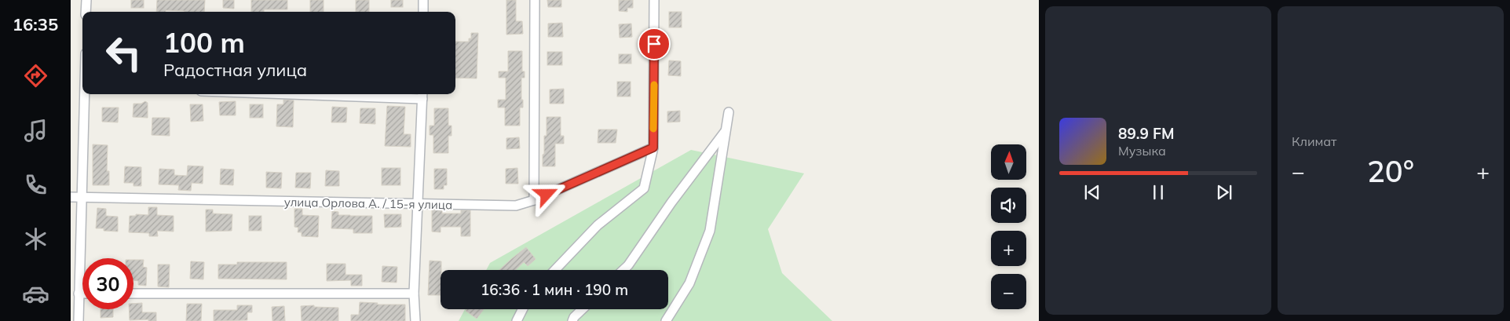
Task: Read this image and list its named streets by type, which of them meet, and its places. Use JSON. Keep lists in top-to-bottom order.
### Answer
{
  "streets": {
    "street": ["улица Орлова А. / 15-я улица"]
  },
  "north": "top",
  "page": {
    "tabs": "16:35",
    "tile": "Климат",
    "turn": ["100 m", "Радостная улица"],
    "song": ["89.9 FM", "Музыка"],
    "map_buttons": ["+", "−"],
    "heat": ["−", "20°", "+"],
    "limit": "30",
    "trip": "16:36 · 1 мин · 190 m"
  }
}
